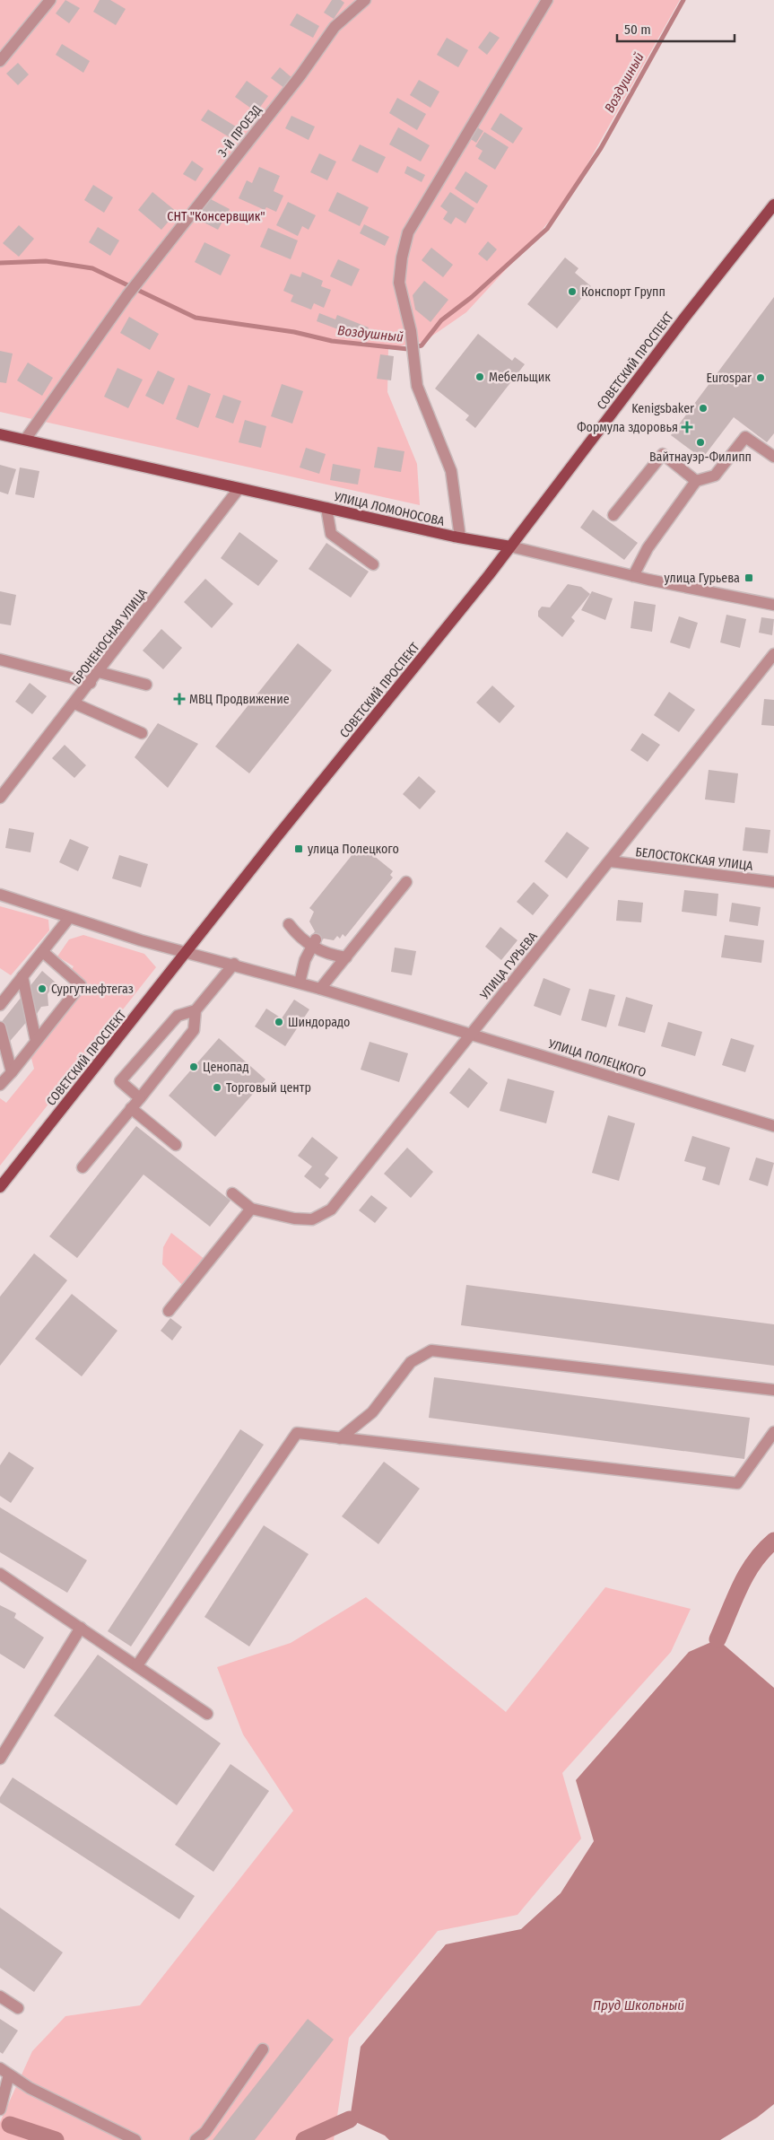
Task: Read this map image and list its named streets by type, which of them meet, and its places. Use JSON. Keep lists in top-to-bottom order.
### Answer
{
  "streets": {
    "main road": ["СОВЕТСКИЙ ПРОСПЕКТ", "УЛИЦА ЛОМОНОСОВА"],
    "street": [
      "3-Й ПРОЕЗД",
      "БРОНЕНОСНАЯ УЛИЦА",
      "БЕЛОСТОКСКАЯ УЛИЦА",
      "УЛИЦА ГУРЬЕВА",
      "УЛИЦА ПОЛЕЦКОГО"
    ]
  },
  "crossings": [
    ["3-Й ПРОЕЗД", "УЛИЦА ЛОМОНОСОВА"],
    ["СОВЕТСКИЙ ПРОСПЕКТ", "УЛИЦА ЛОМОНОСОВА"],
    ["СОВЕТСКИЙ ПРОСПЕКТ", "УЛИЦА ПОЛЕЦКОГО"],
    ["УЛИЦА ЛОМОНОСОВА", "БРОНЕНОСНАЯ УЛИЦА"],
    ["БЕЛОСТОКСКАЯ УЛИЦА", "УЛИЦА ГУРЬЕВА"],
    ["УЛИЦА ГУРЬЕВА", "УЛИЦА ПОЛЕЦКОГО"]
  ],
  "water": ["Воздушный", "Пруд Школьный"],
  "parks": ["СНТ \"Консервщик\""],
  "places": {
    "other": [
      "Конспорт Групп",
      "Мебельщик",
      "Eurospar",
      "Kenigsbaker",
      "Вайтнауэр-Филипп",
      "Сургутнефтегаз",
      "Шиндорадо",
      "Ценопад",
      "Торговый центр"
    ],
    "health": ["Формула здоровья", "МВЦ Продвижение"],
    "transit": ["улица Гурьева", "улица Полецкого"]
  },
  "scale_bar": "50 m"
}
